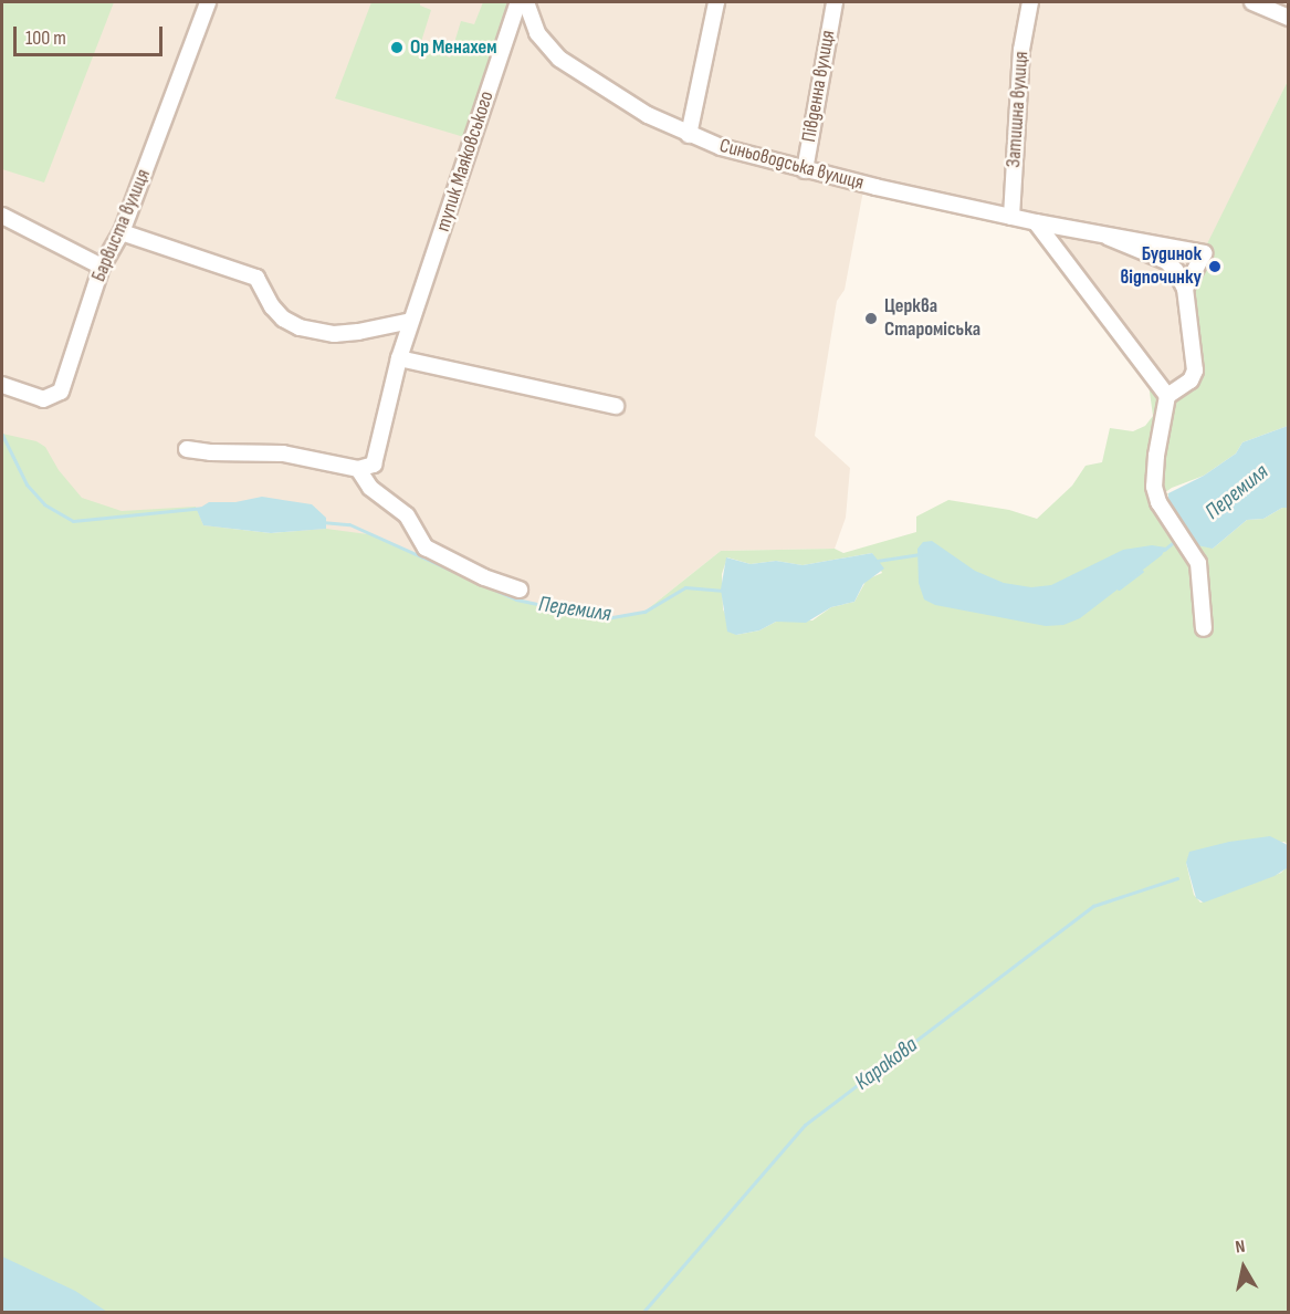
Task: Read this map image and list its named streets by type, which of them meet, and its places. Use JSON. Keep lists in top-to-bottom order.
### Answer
{
  "streets": {
    "street": [
      "Південна вулиця",
      "Затишна вулиця",
      "тупик Маяковського",
      "Синьоводська вулиця",
      "Барвиста вулиця"
    ]
  },
  "crossings": [
    ["Південна вулиця", "Синьоводська вулиця"],
    ["Затишна вулиця", "Синьоводська вулиця"]
  ],
  "water": ["Перемиля", "Каракова"],
  "places": ["Ор Менахем", "Будинок відпочинку", "Церква Староміська"],
  "scale_bar": "100 m",
  "north": "top"
}
